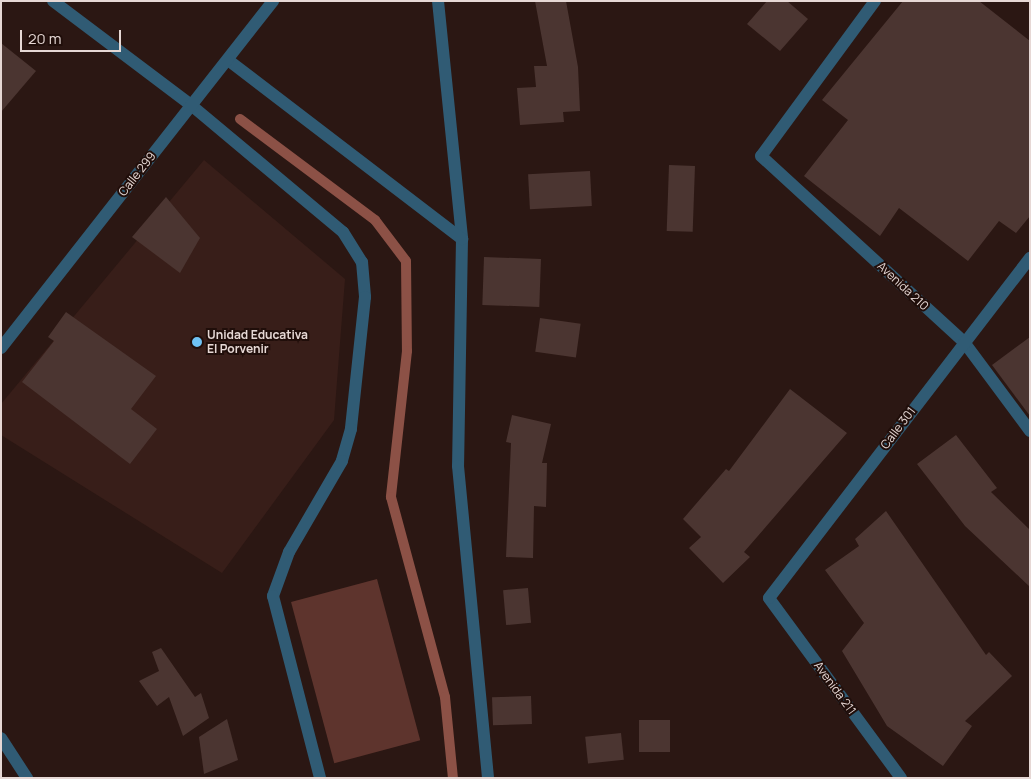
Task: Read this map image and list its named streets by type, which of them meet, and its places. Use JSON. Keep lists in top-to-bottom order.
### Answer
{
  "streets": {
    "street": [
      "Calle 299",
      "Avenida 210",
      "Calle 301",
      "Avenida 211"
    ]
  },
  "crossings": [
    ["Avenida 210", "Calle 301"],
    ["Calle 301", "Avenida 211"]
  ],
  "places": ["Unidad Educativa El Porvenir"],
  "scale_bar": "20 m"
}
